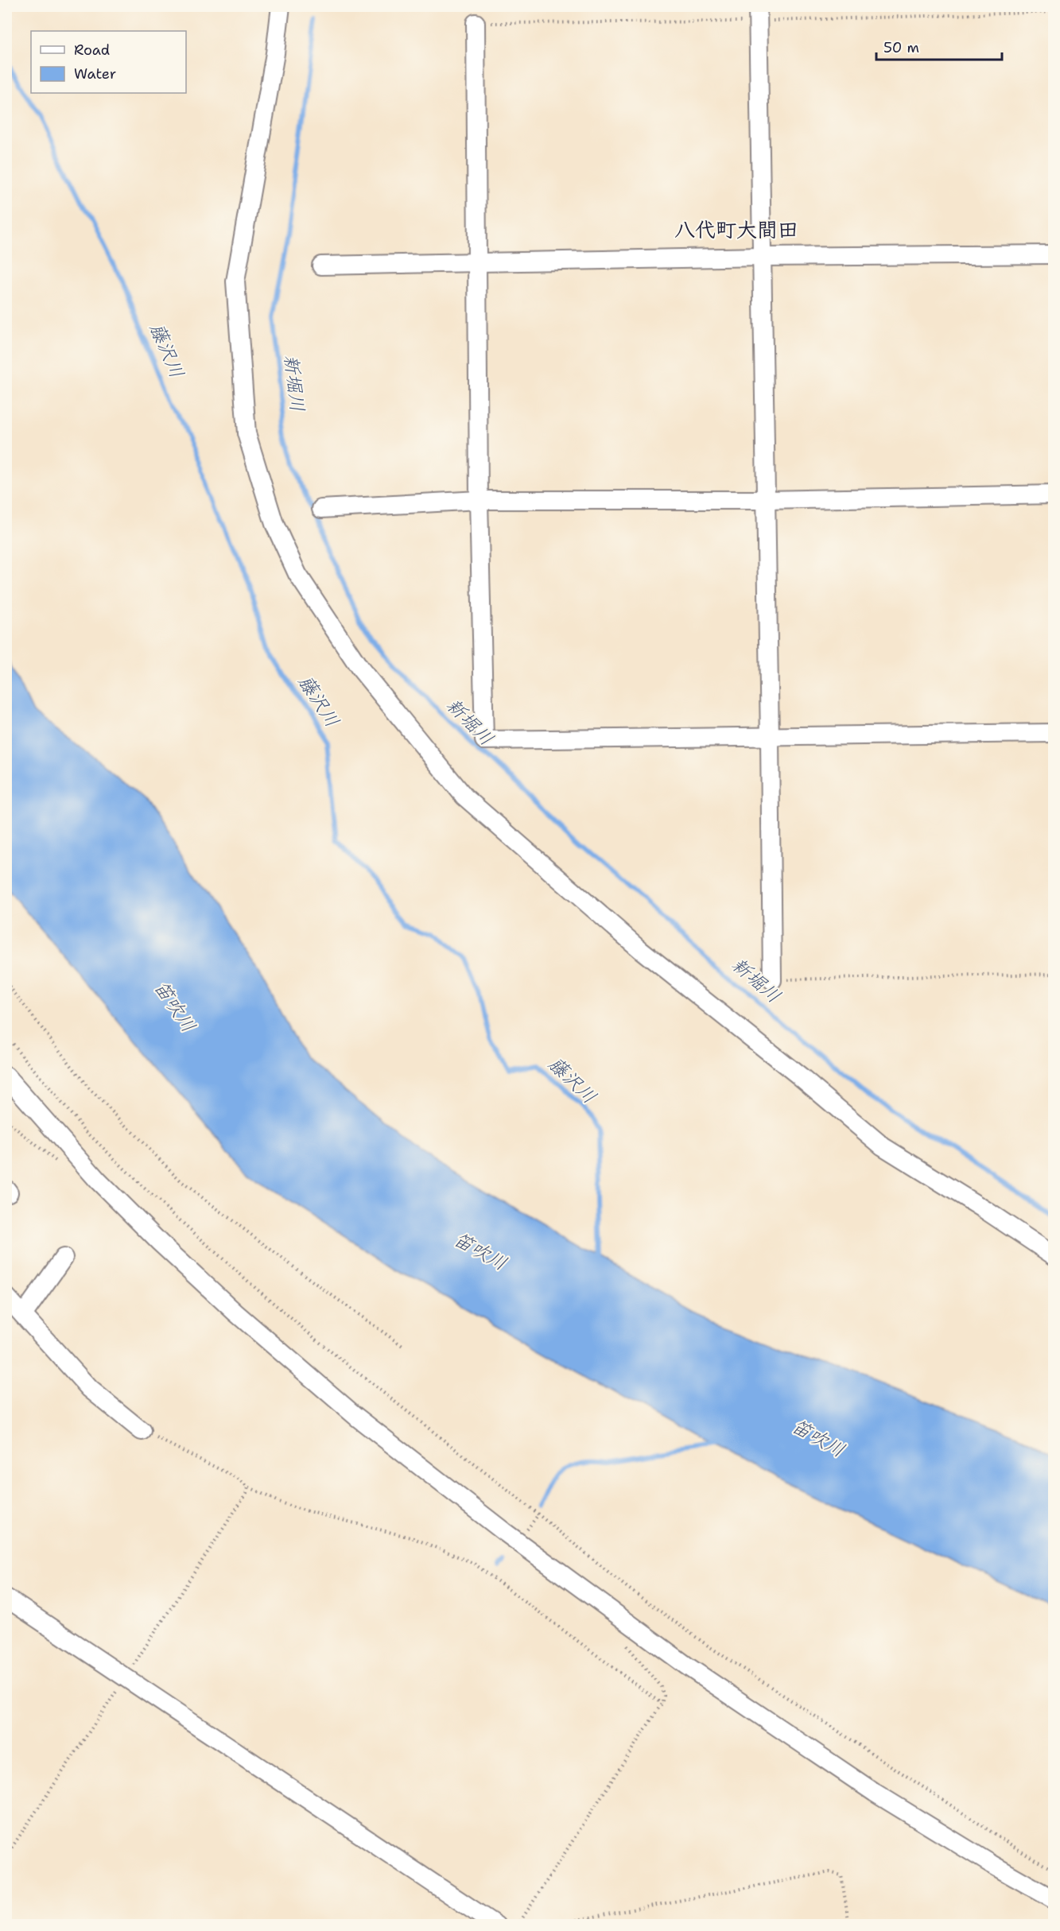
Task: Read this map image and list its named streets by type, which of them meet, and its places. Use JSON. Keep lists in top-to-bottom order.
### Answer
{
  "districts": ["八代町大間田"],
  "water": ["藤沢川", "新堀川", "笛吹川"],
  "legend": ["Road", "Water"],
  "scale_bar": "50 m"
}
